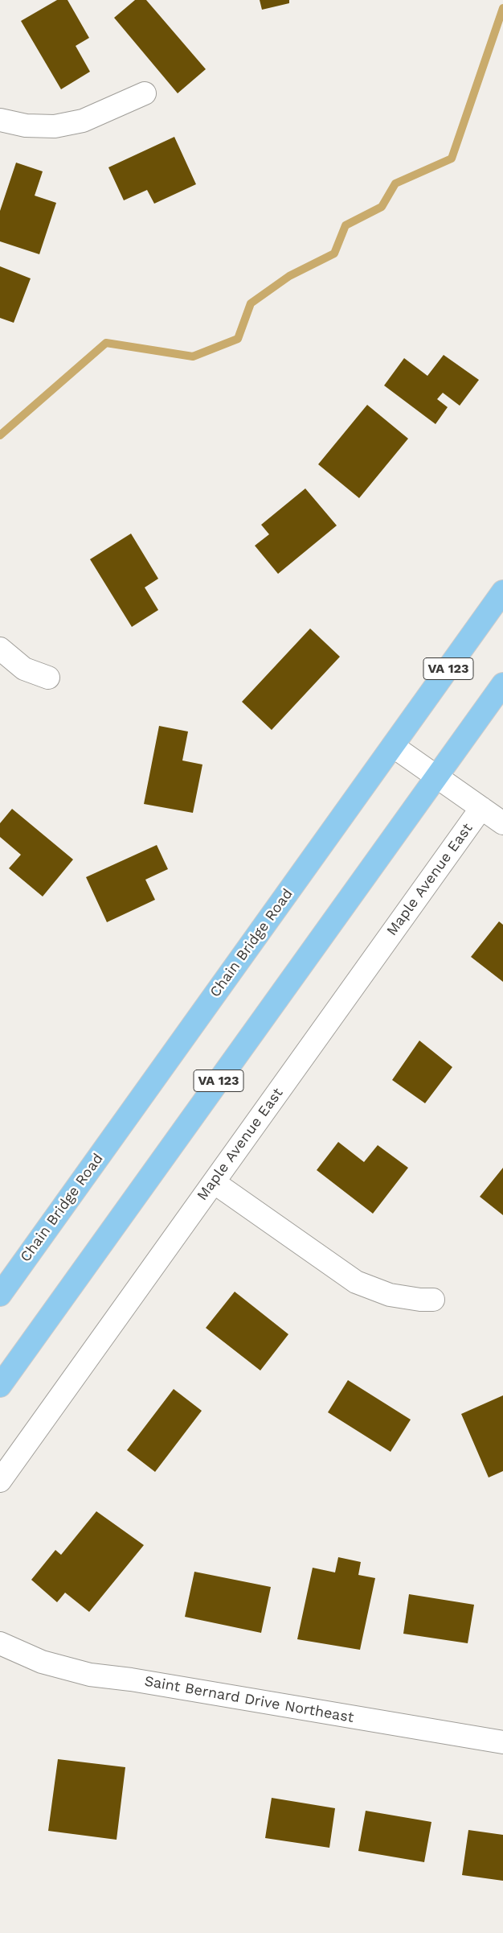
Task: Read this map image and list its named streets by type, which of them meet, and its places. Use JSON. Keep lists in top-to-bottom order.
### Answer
{
  "streets": {
    "main road": ["VA 123", "Chain Bridge Road"],
    "street": ["Maple Avenue East", "Saint Bernard Drive Northeast"]
  }
}
